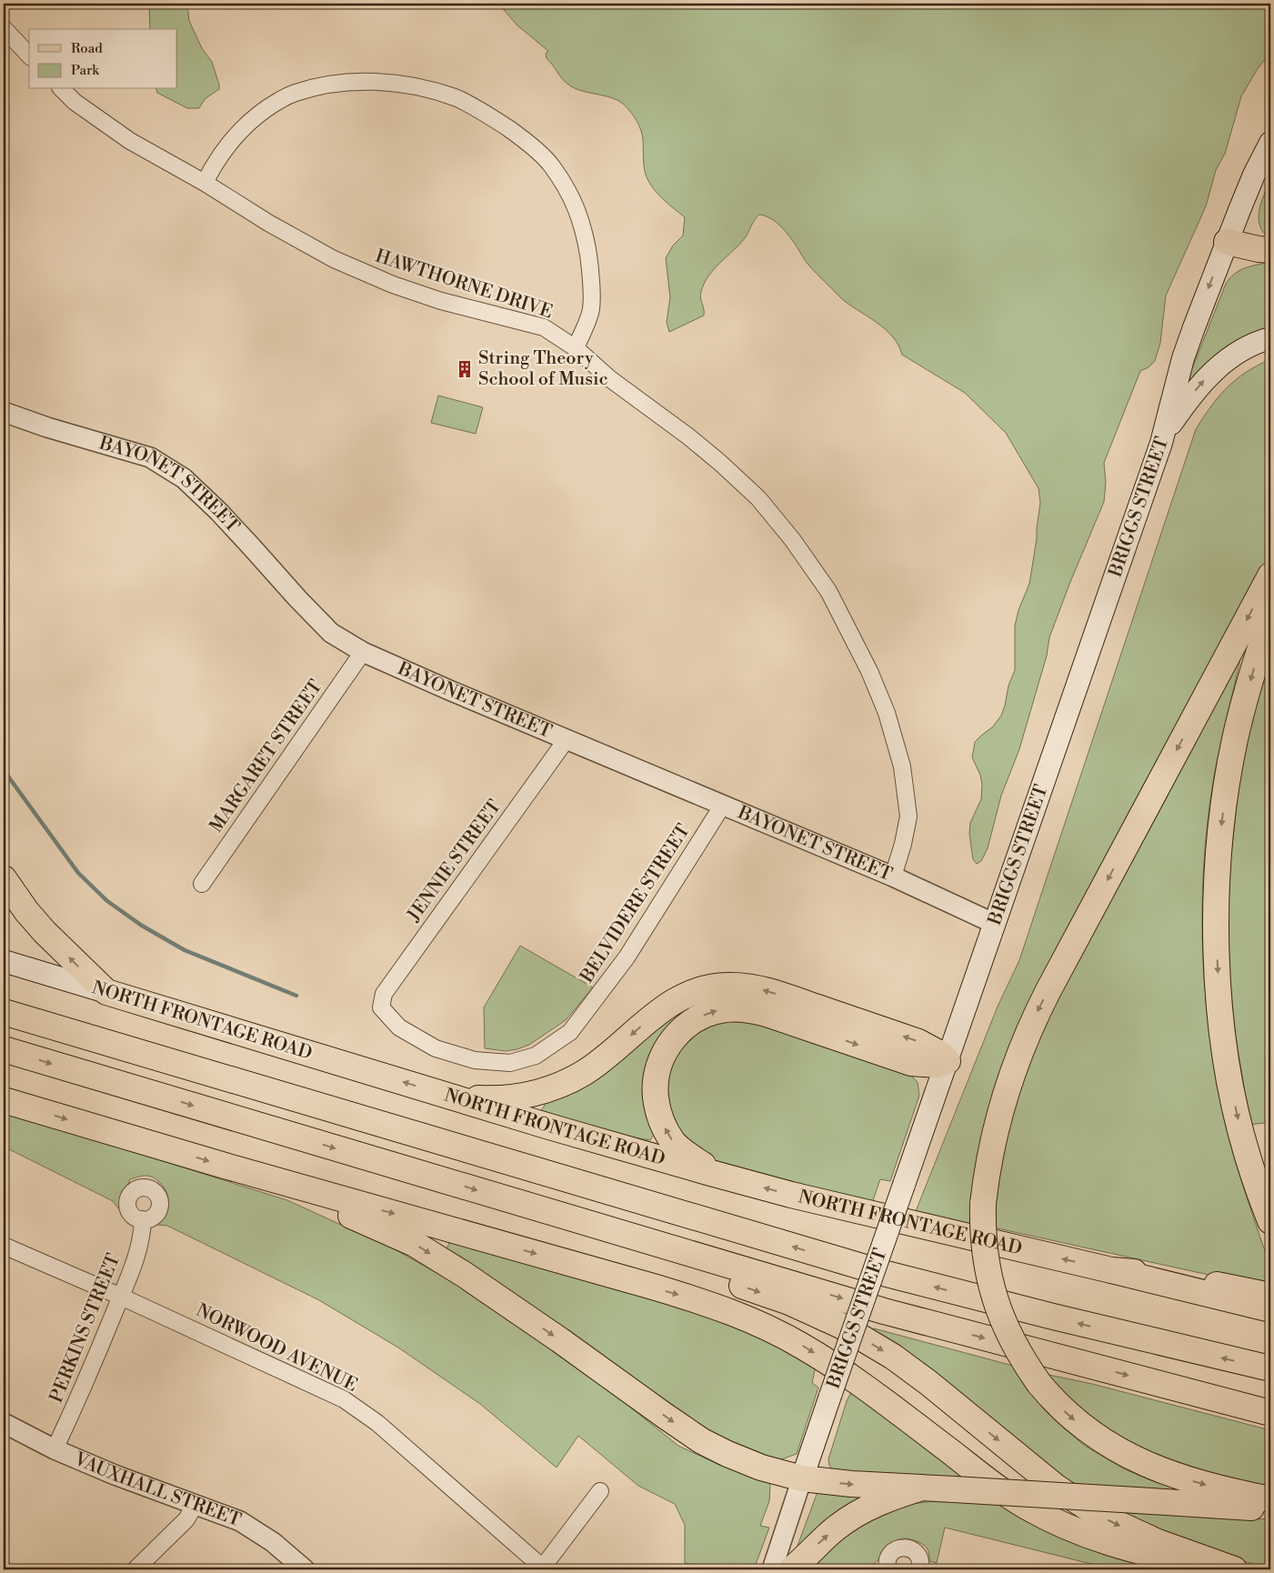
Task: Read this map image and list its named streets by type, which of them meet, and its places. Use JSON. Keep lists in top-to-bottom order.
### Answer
{
  "streets": {
    "main road": ["BRIGGS STREET", "NORTH FRONTAGE ROAD"],
    "street": [
      "HAWTHORNE DRIVE",
      "BAYONET STREET",
      "MARGARET STREET",
      "JENNIE STREET",
      "BELVIDERE STREET",
      "PERKINS STREET",
      "NORWOOD AVENUE",
      "VAUXHALL STREET"
    ]
  },
  "crossings": [
    ["HAWTHORNE DRIVE", "BAYONET STREET"],
    ["BAYONET STREET", "BRIGGS STREET"],
    ["BAYONET STREET", "MARGARET STREET"],
    ["BAYONET STREET", "JENNIE STREET"],
    ["BAYONET STREET", "BELVIDERE STREET"],
    ["JENNIE STREET", "BELVIDERE STREET"],
    ["PERKINS STREET", "NORWOOD AVENUE"],
    ["PERKINS STREET", "VAUXHALL STREET"]
  ],
  "places": {
    "building": ["String Theory School of Music"]
  },
  "legend": ["Road", "Park"]
}
